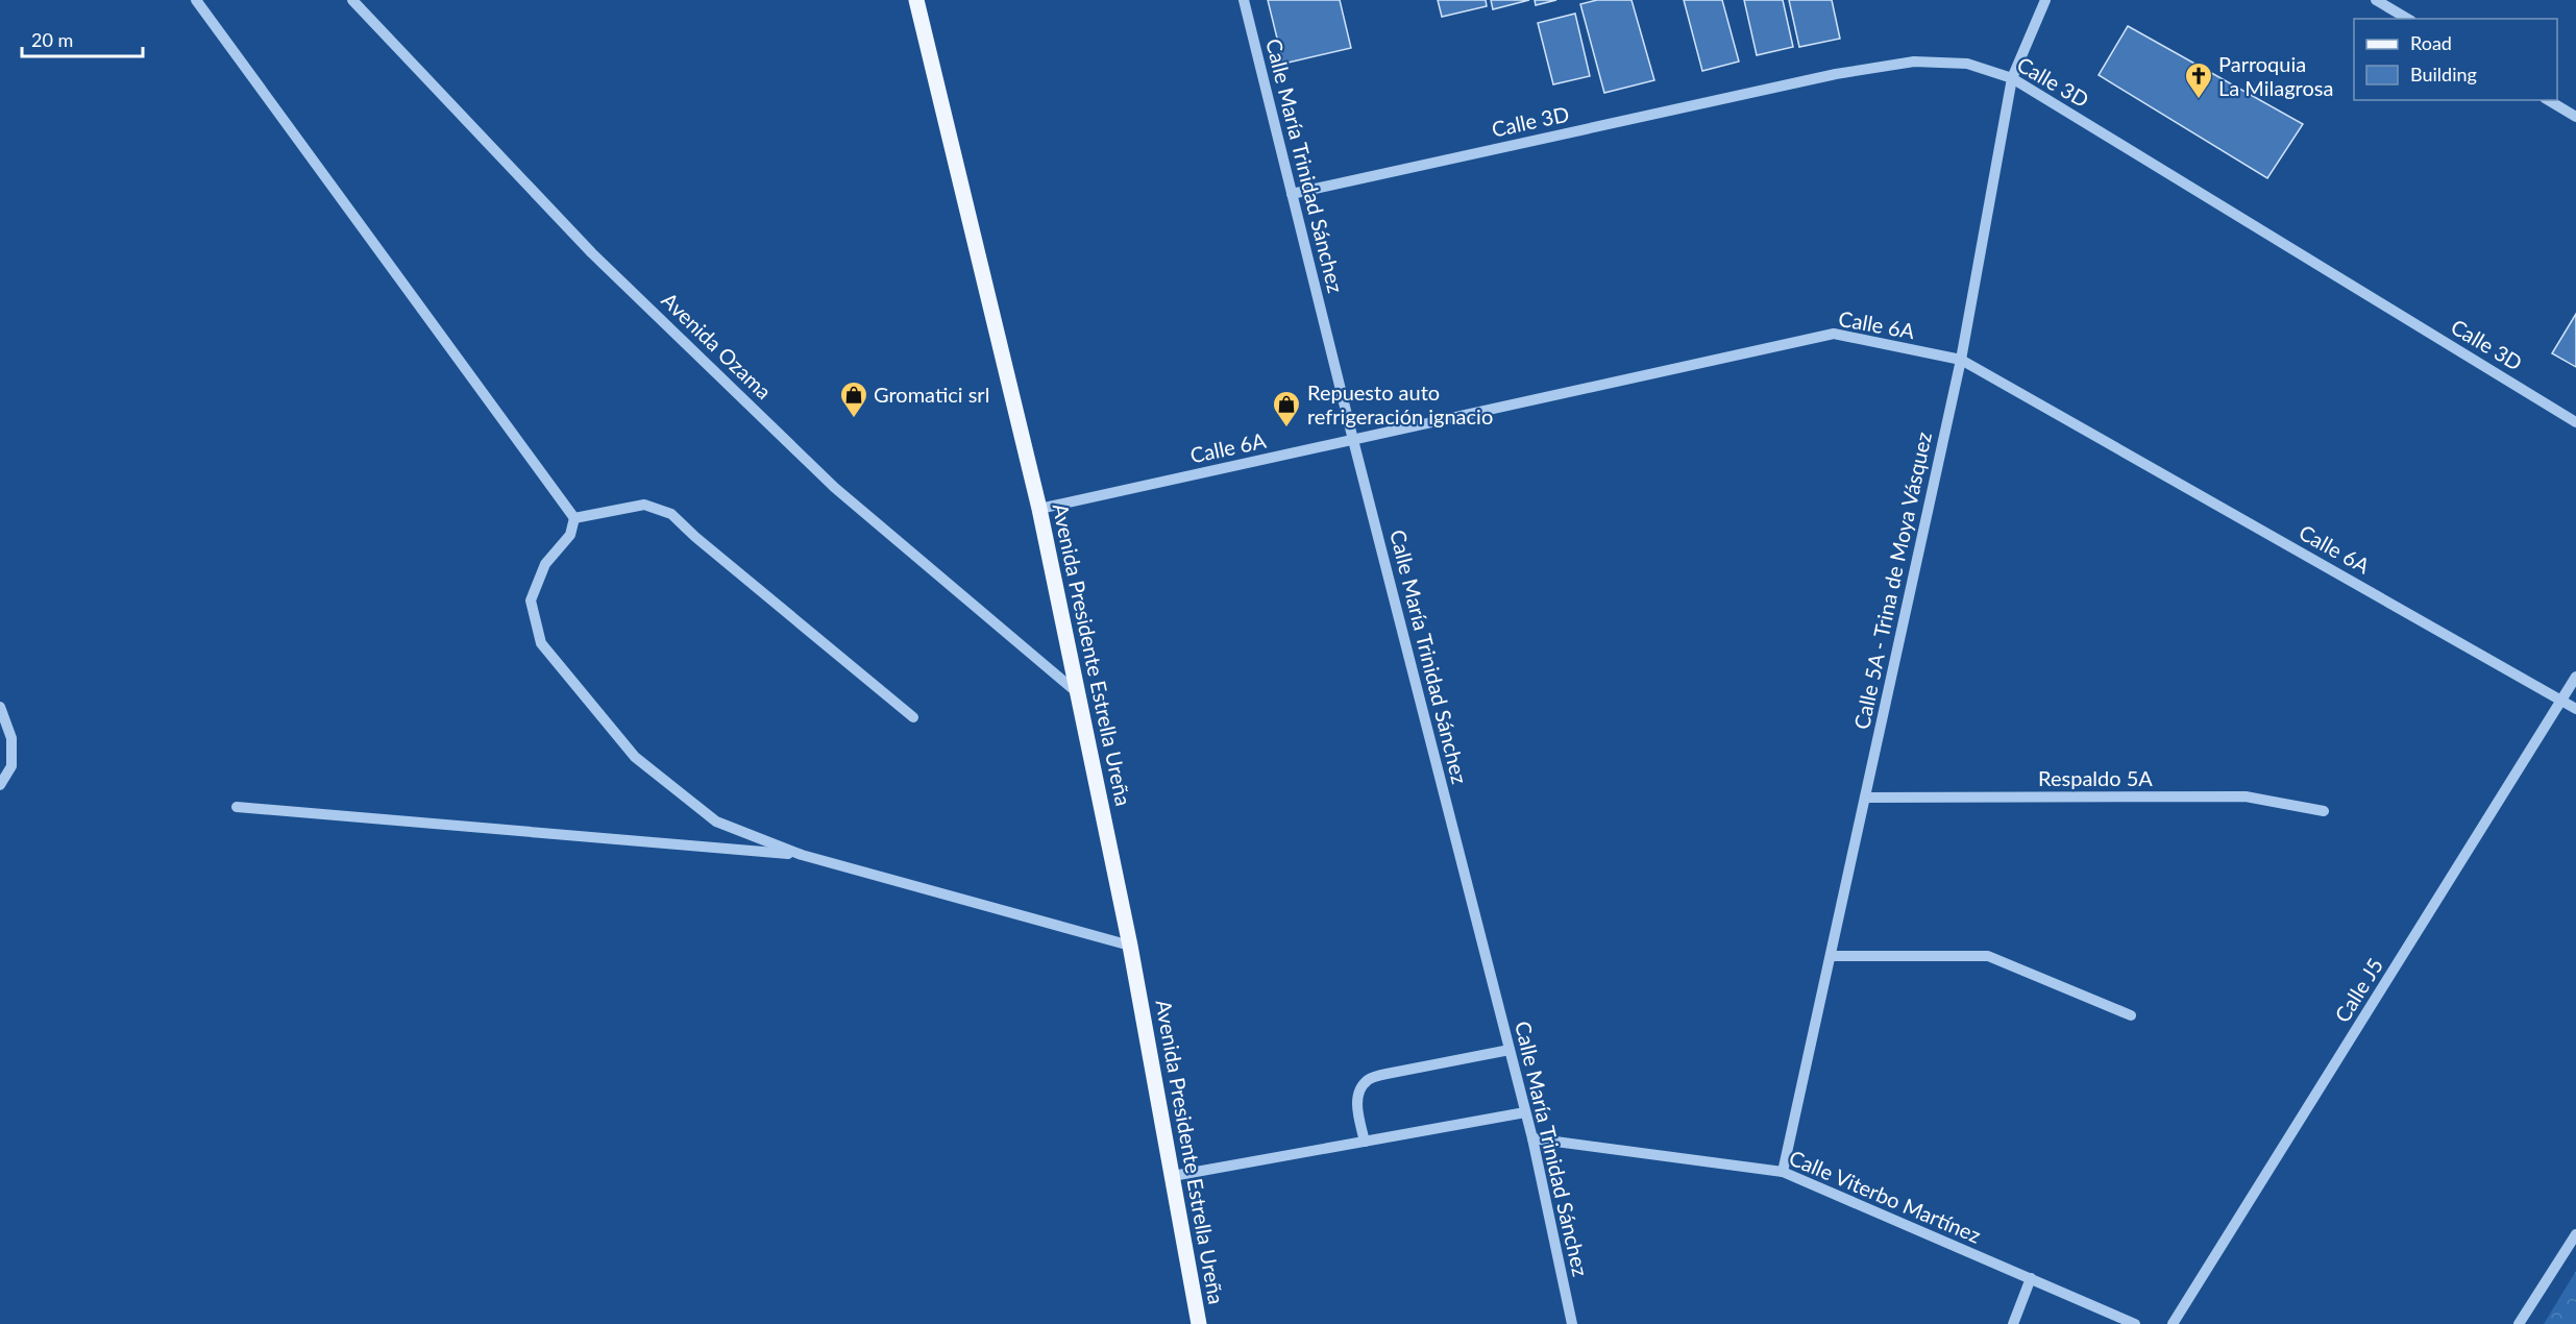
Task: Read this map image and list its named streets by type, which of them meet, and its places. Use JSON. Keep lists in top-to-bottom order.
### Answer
{
  "streets": {
    "main road": ["Avenida Presidente Estrella Ureña"],
    "street": [
      "Calle 3D",
      "Calle María Trinidad Sánchez",
      "Calle 6A",
      "Avenida Ozama",
      "Calle 5A - Trina de Moya Vásquez",
      "Respaldo 5A",
      "Calle J5",
      "Calle Viterbo Martínez"
    ]
  },
  "crossings": [
    ["Calle 3D", "Calle María Trinidad Sánchez"],
    ["Calle 3D", "Calle 5A - Trina de Moya Vásquez"],
    ["Calle María Trinidad Sánchez", "Calle 6A"],
    ["Calle María Trinidad Sánchez", "Calle Viterbo Martínez"],
    ["Calle 6A", "Calle 5A - Trina de Moya Vásquez"],
    ["Calle 6A", "Avenida Presidente Estrella Ureña"],
    ["Calle 6A", "Calle J5"],
    ["Avenida Ozama", "Avenida Presidente Estrella Ureña"],
    ["Calle 5A - Trina de Moya Vásquez", "Respaldo 5A"],
    ["Calle 5A - Trina de Moya Vásquez", "Calle Viterbo Martínez"]
  ],
  "places": {
    "church": ["Parroquia La Milagrosa"],
    "shop": ["Gromatici srl", "Repuesto auto refrigeración ignacio"]
  },
  "legend": ["Road", "Building"],
  "scale_bar": "20 m"
}
